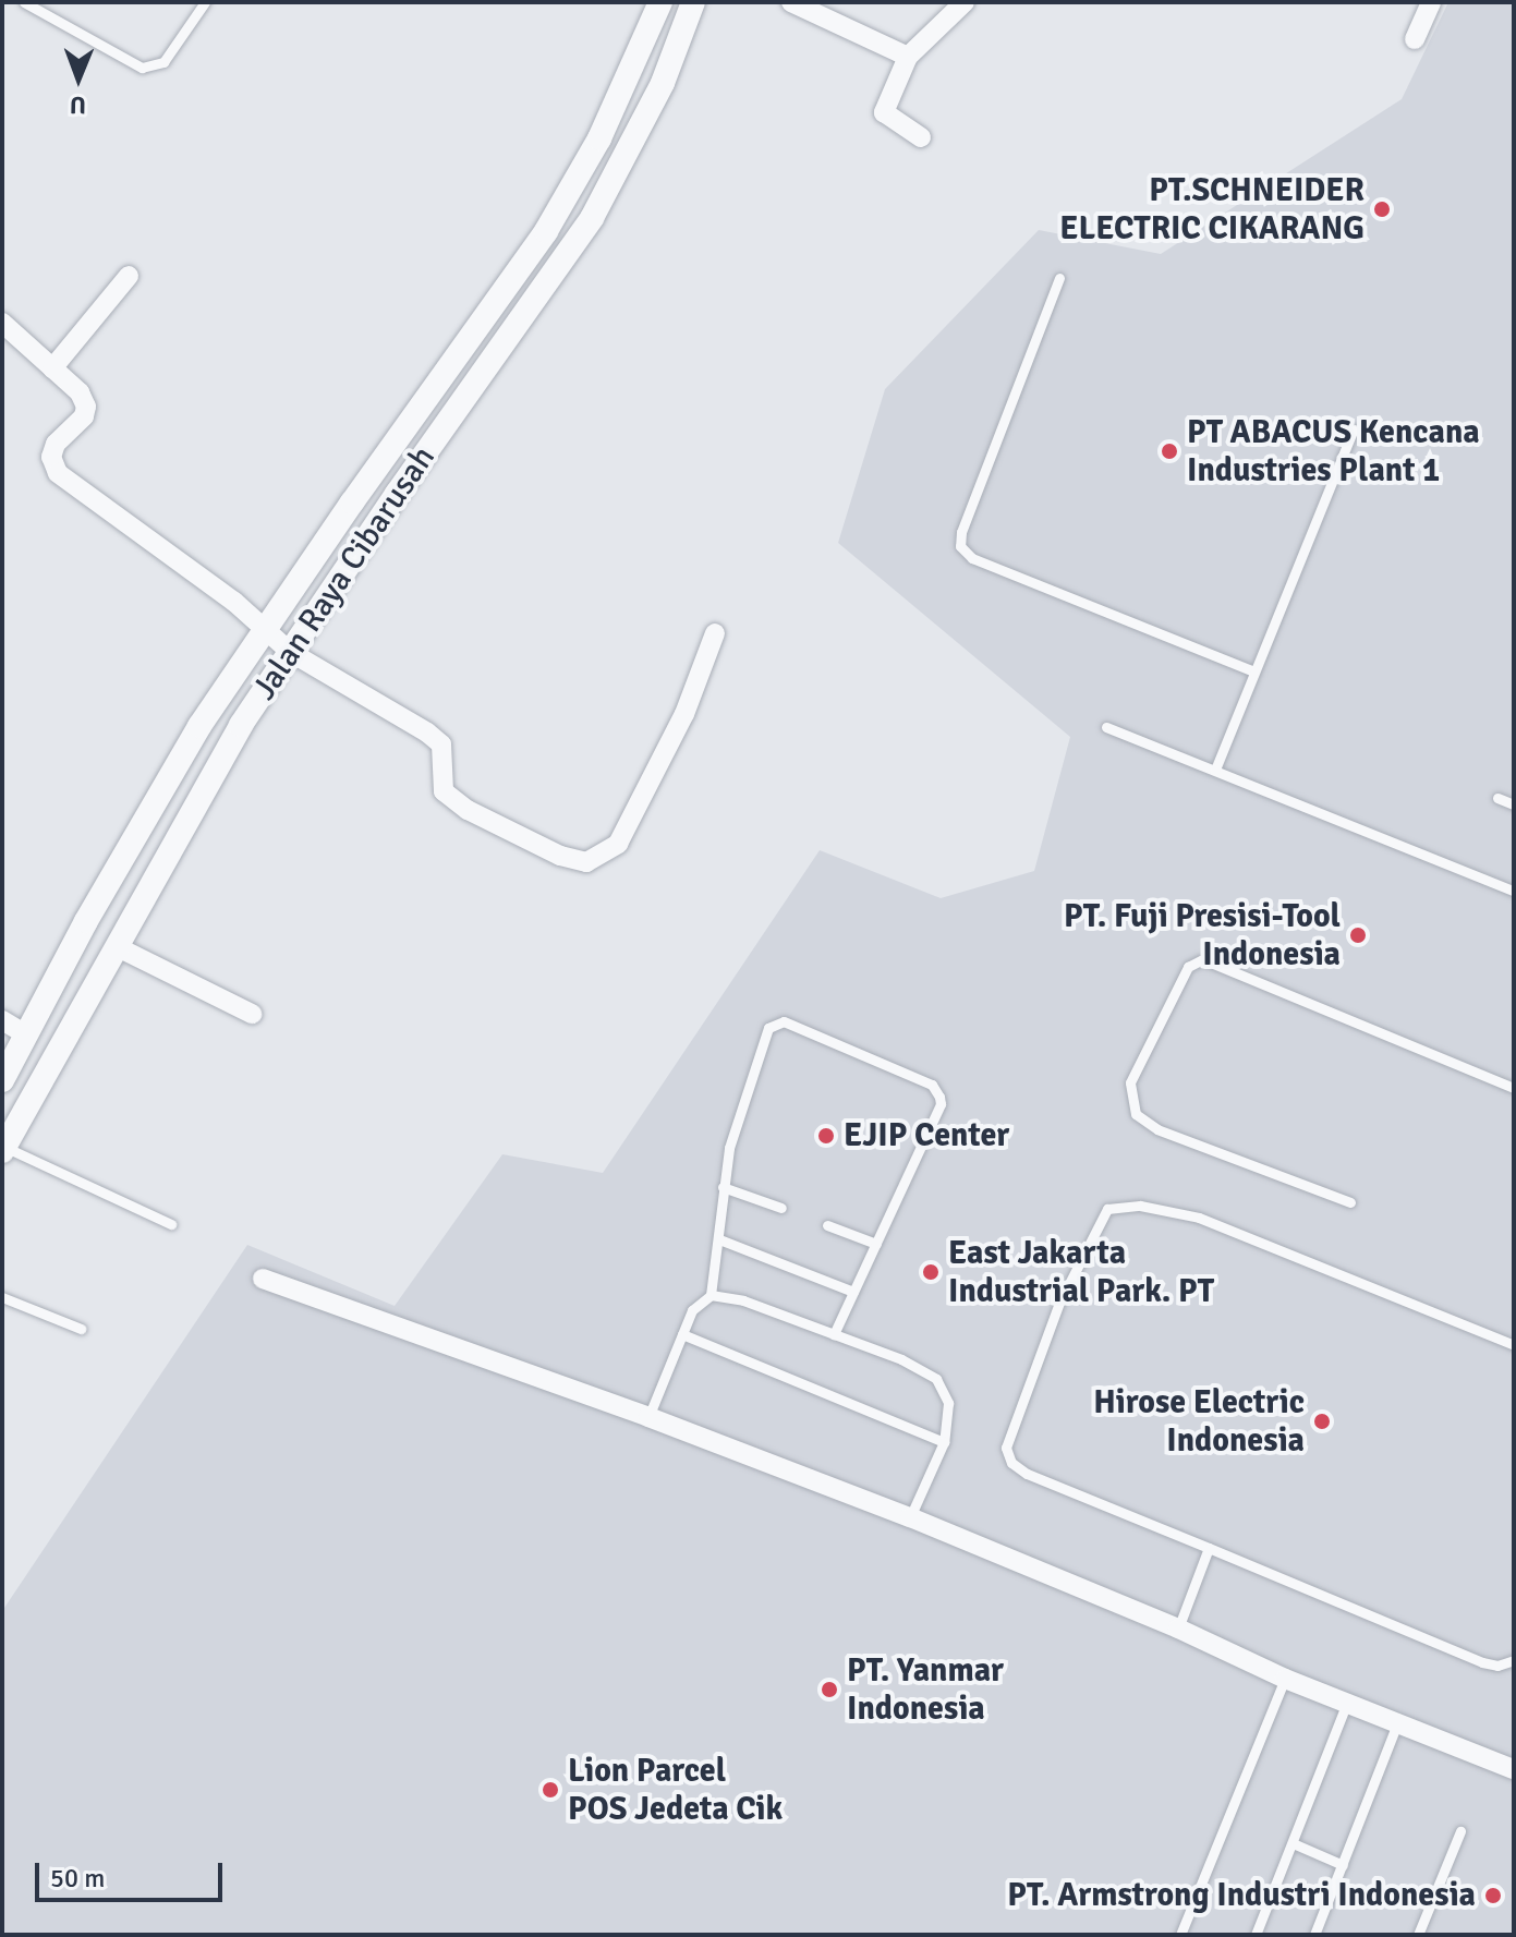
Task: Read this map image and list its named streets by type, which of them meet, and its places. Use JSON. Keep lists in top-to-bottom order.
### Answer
{
  "streets": {
    "street": ["Jalan Raya Cibarusah"]
  },
  "places": [
    "PT.SCHNEIDER ELECTRIC CIKARANG",
    "PT ABACUS Kencana Industries Plant 1",
    "PT. Fuji Presisi-Tool Indonesia",
    "EJIP Center",
    "East Jakarta Industrial Park. PT",
    "Hirose Electric Indonesia",
    "PT. Yanmar Indonesia",
    "Lion Parcel POS Jedeta Cik",
    "PT. Armstrong Industri Indonesia"
  ],
  "scale_bar": "50 m",
  "north": "bottom"
}
